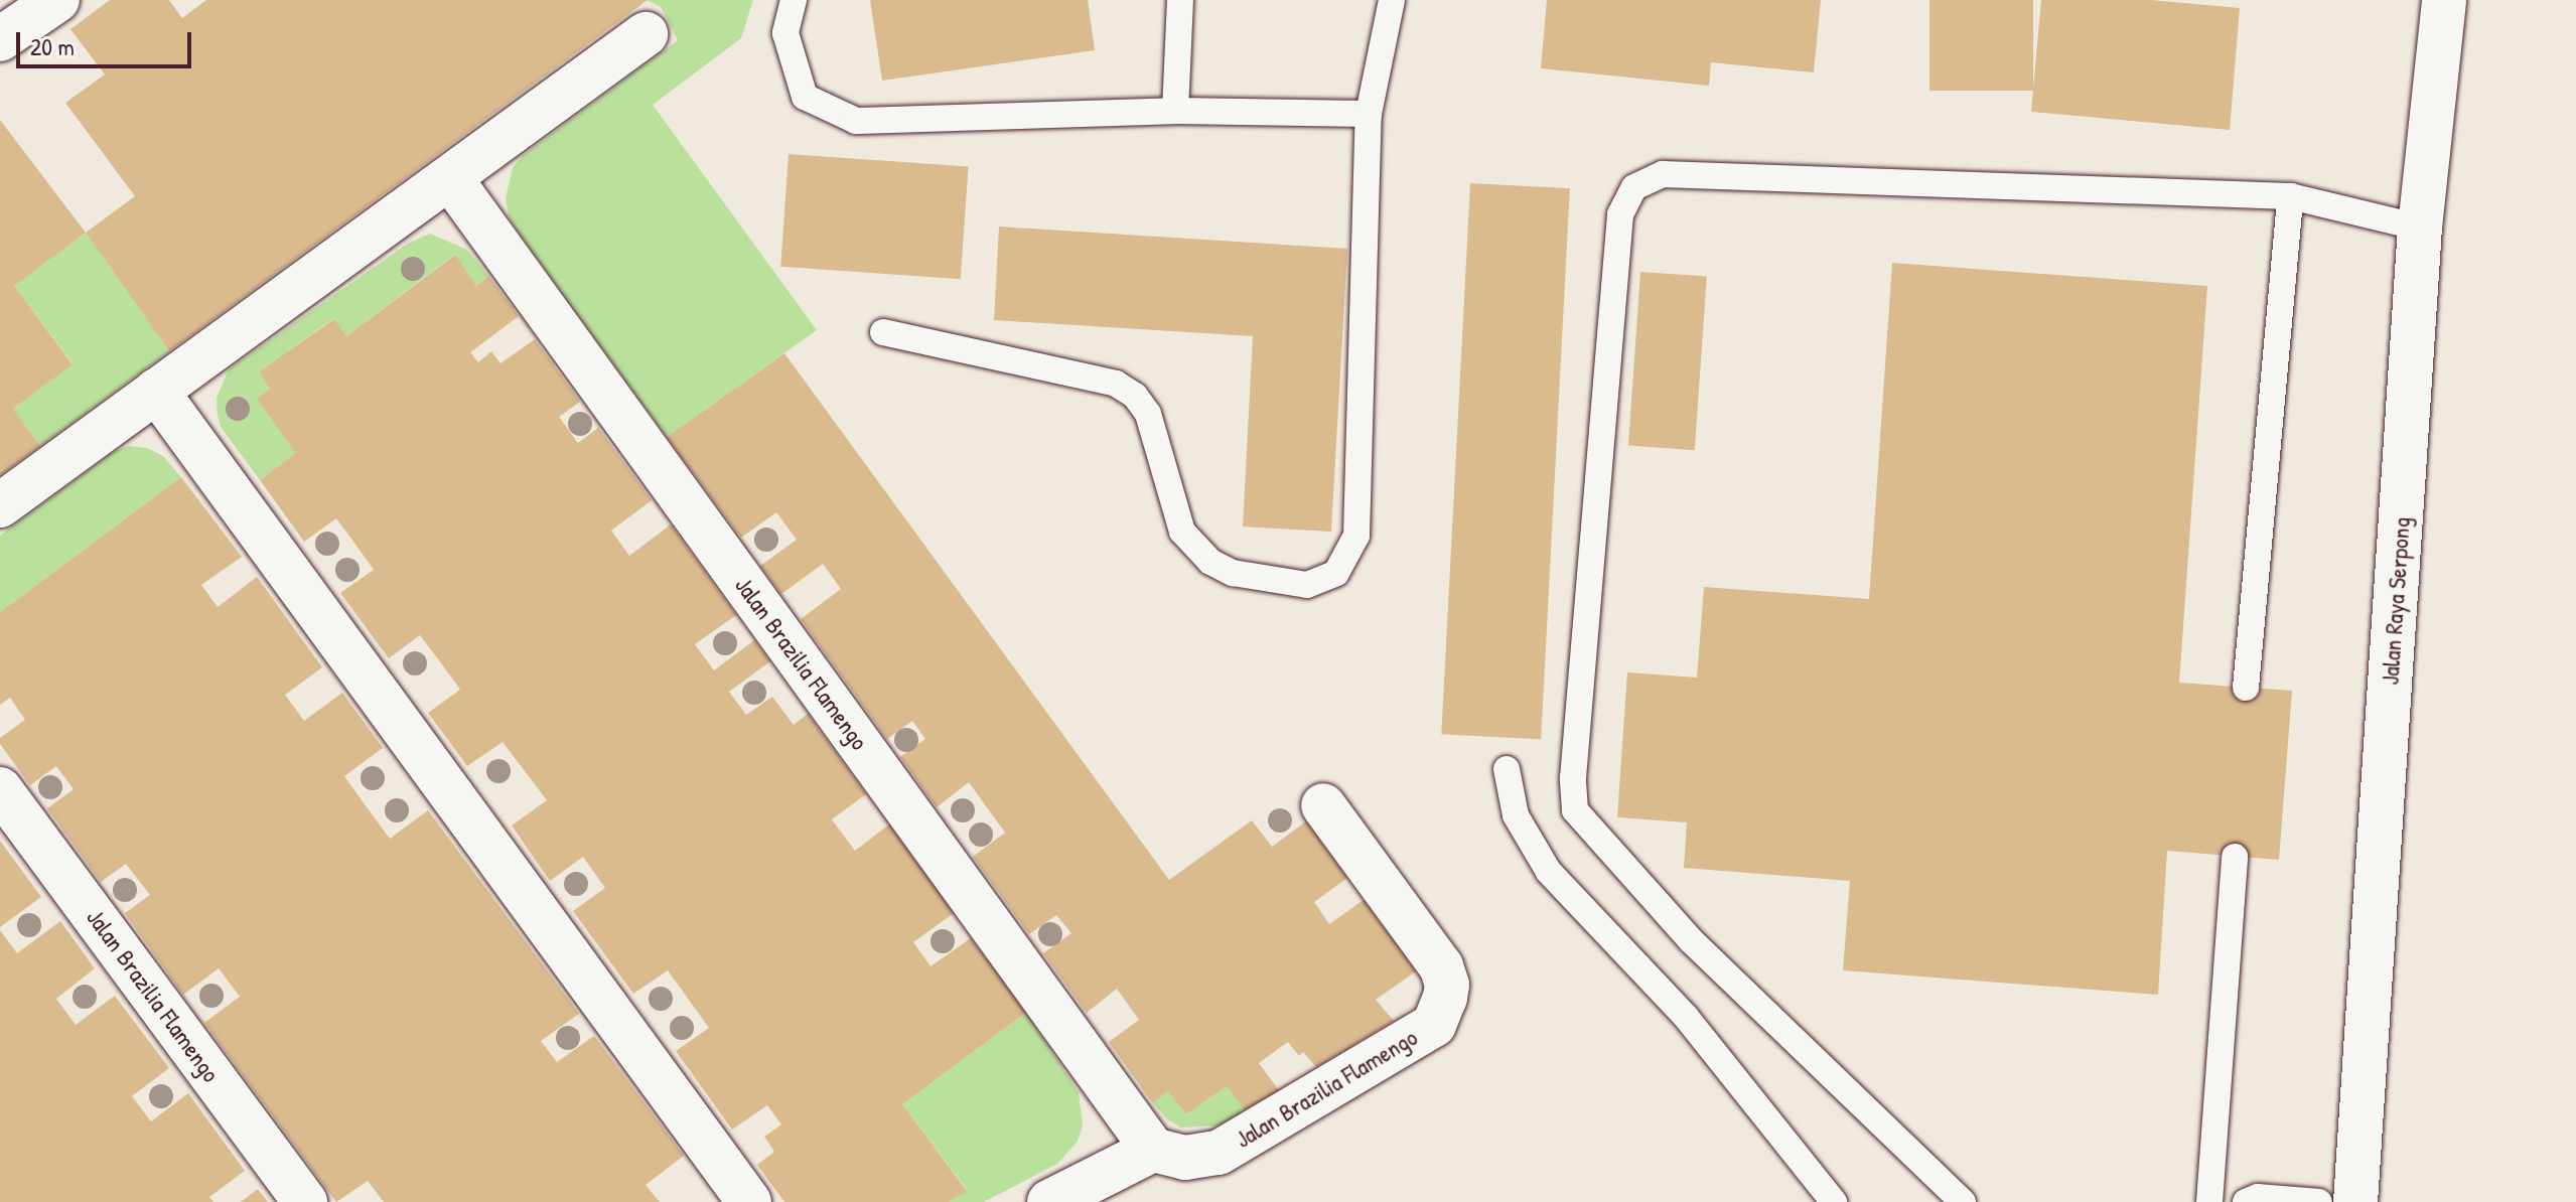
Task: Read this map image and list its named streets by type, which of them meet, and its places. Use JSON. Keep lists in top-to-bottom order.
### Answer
{
  "streets": {
    "street": ["Jalan Raya Serpong", "Jalan Brazilia Flamengo"]
  },
  "scale_bar": "20 m"
}
